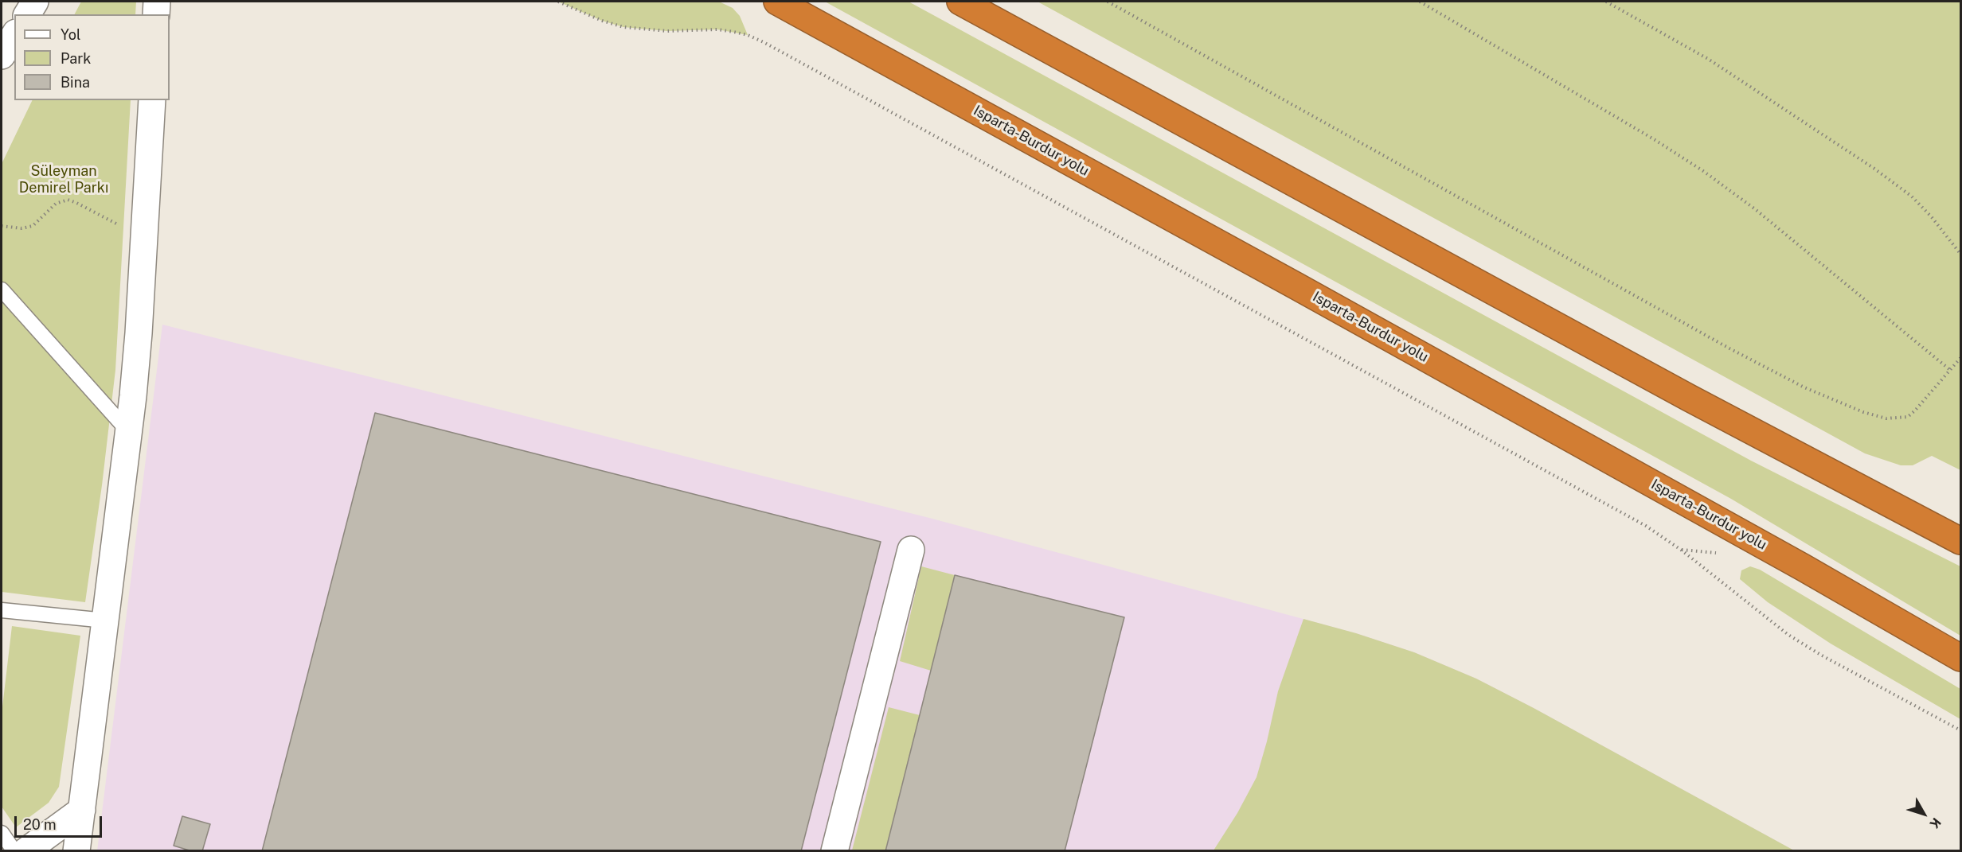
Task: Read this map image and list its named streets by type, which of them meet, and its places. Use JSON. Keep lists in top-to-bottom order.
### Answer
{
  "streets": {
    "highway": ["Isparta-Burdur yolu"]
  },
  "parks": ["Süleyman Demirel Parkı"],
  "legend": ["Yol", "Park", "Bina"],
  "scale_bar": "20 m",
  "north": "bottom right"
}
